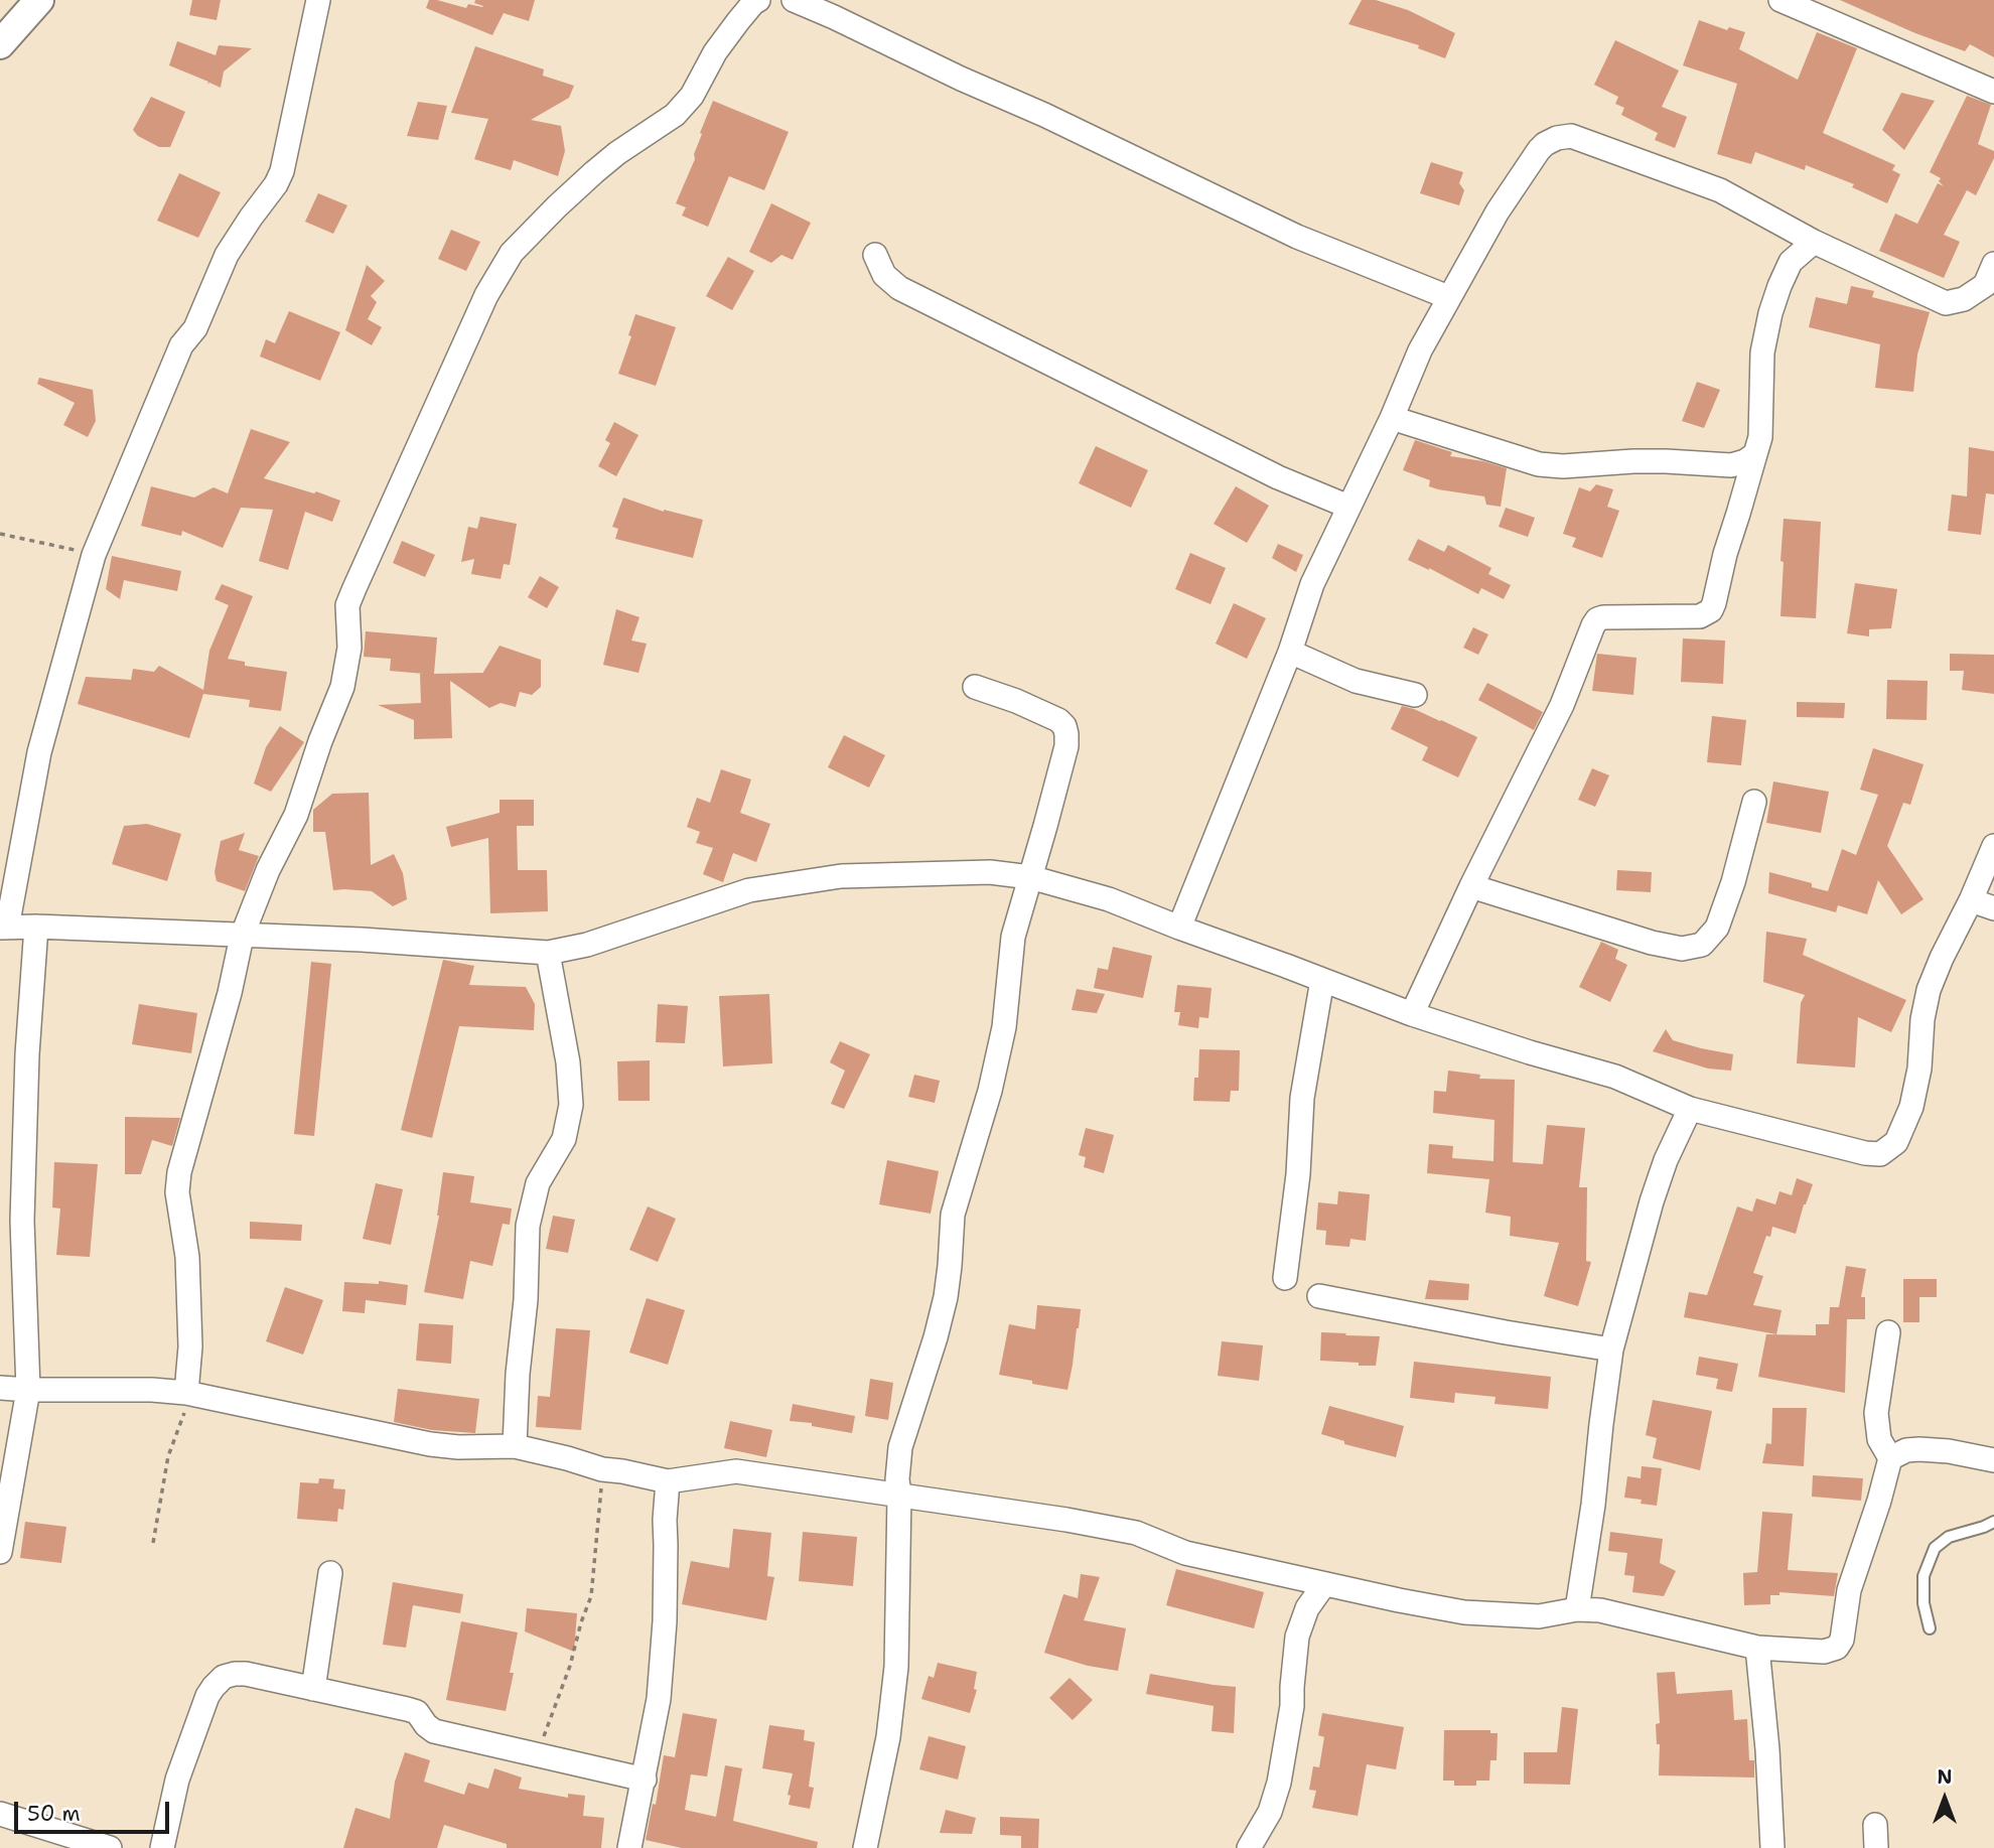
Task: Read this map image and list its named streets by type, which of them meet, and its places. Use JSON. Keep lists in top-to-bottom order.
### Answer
{
  "scale_bar": "50 m",
  "north": "top"
}
